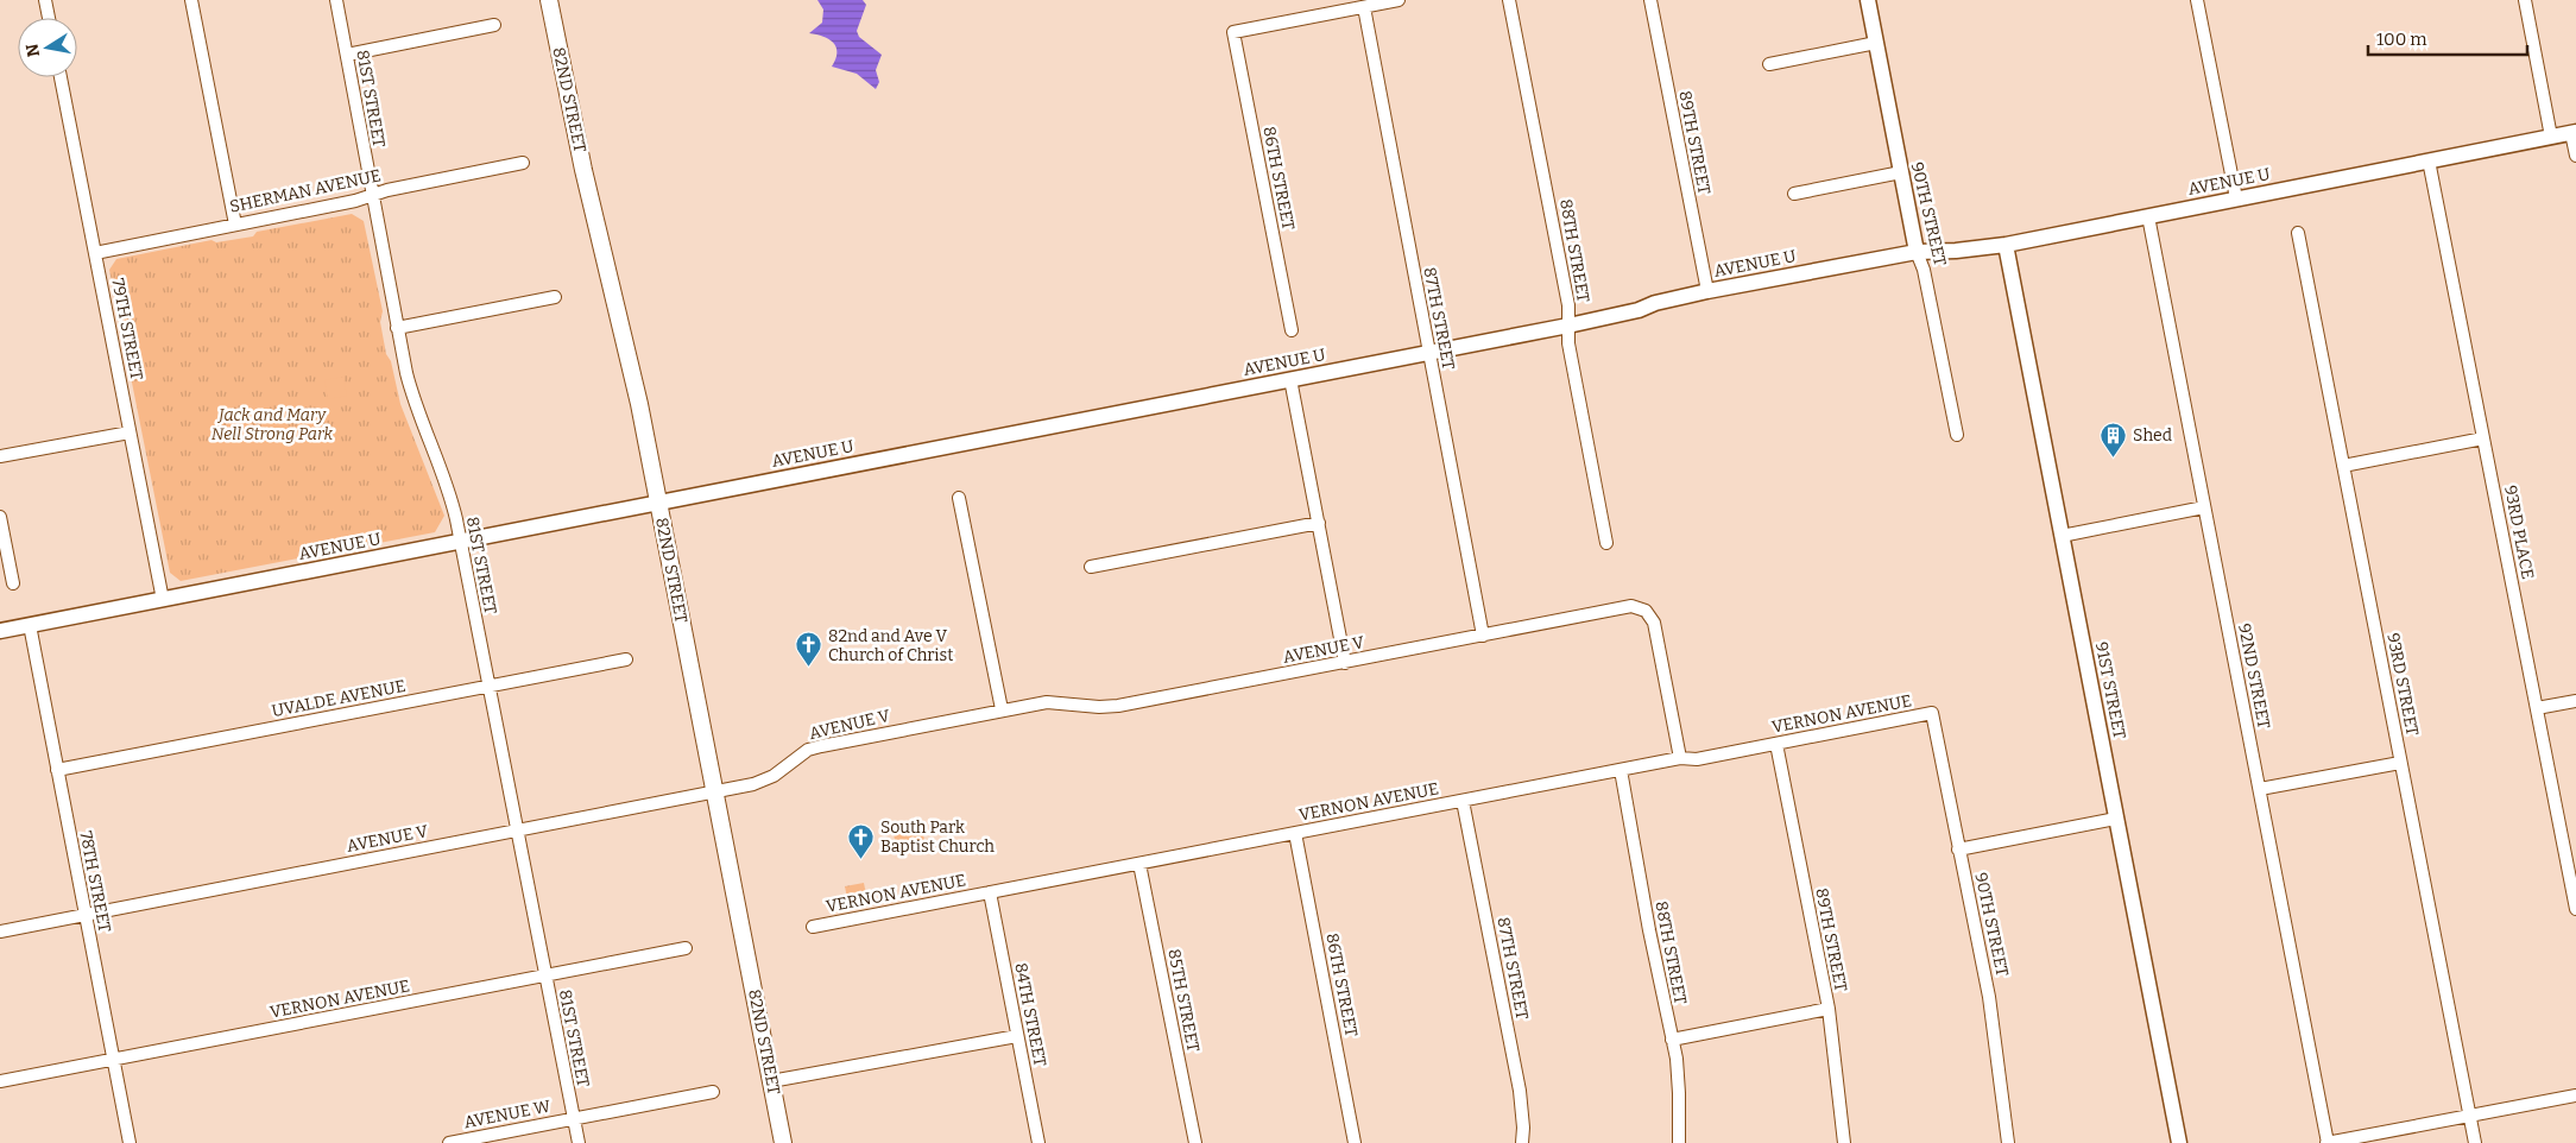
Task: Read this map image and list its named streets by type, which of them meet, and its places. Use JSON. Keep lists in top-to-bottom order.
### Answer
{
  "streets": {
    "main road": ["82ND STREET"],
    "street": [
      "81ST STREET",
      "89TH STREET",
      "86TH STREET",
      "AVENUE U",
      "SHERMAN AVENUE",
      "90TH STREET",
      "88TH STREET",
      "87TH STREET",
      "79TH STREET",
      "93RD PLACE",
      "AVENUE V",
      "92ND STREET",
      "93RD STREET",
      "91ST STREET",
      "UVALDE AVENUE",
      "VERNON AVENUE",
      "78TH STREET",
      "85TH STREET",
      "84TH STREET",
      "AVENUE W"
    ]
  },
  "crossings": [
    ["81ST STREET", "AVENUE U"],
    ["81ST STREET", "SHERMAN AVENUE"],
    ["81ST STREET", "AVENUE V"],
    ["81ST STREET", "UVALDE AVENUE"],
    ["81ST STREET", "VERNON AVENUE"],
    ["81ST STREET", "AVENUE W"],
    ["82ND STREET", "AVENUE U"],
    ["82ND STREET", "AVENUE V"],
    ["89TH STREET", "AVENUE U"],
    ["89TH STREET", "VERNON AVENUE"],
    ["86TH STREET", "87TH STREET"],
    ["86TH STREET", "VERNON AVENUE"],
    ["AVENUE U", "90TH STREET"],
    ["AVENUE U", "88TH STREET"],
    ["AVENUE U", "87TH STREET"],
    ["AVENUE U", "79TH STREET"],
    ["AVENUE U", "93RD PLACE"],
    ["AVENUE U", "92ND STREET"],
    ["AVENUE U", "91ST STREET"],
    ["AVENUE U", "78TH STREET"],
    ["SHERMAN AVENUE", "79TH STREET"],
    ["90TH STREET", "VERNON AVENUE"],
    ["88TH STREET", "VERNON AVENUE"],
    ["87TH STREET", "AVENUE V"],
    ["87TH STREET", "VERNON AVENUE"],
    ["AVENUE V", "VERNON AVENUE"],
    ["AVENUE V", "78TH STREET"],
    ["UVALDE AVENUE", "78TH STREET"],
    ["VERNON AVENUE", "78TH STREET"],
    ["VERNON AVENUE", "85TH STREET"],
    ["VERNON AVENUE", "84TH STREET"]
  ],
  "parks": ["Jack and Mary Nell Strong Park"],
  "places": {
    "building": ["Shed"],
    "church": ["82nd and Ave V Church of Christ", "South Park Baptist Church"]
  },
  "scale_bar": "100 m",
  "north": "left"
}
